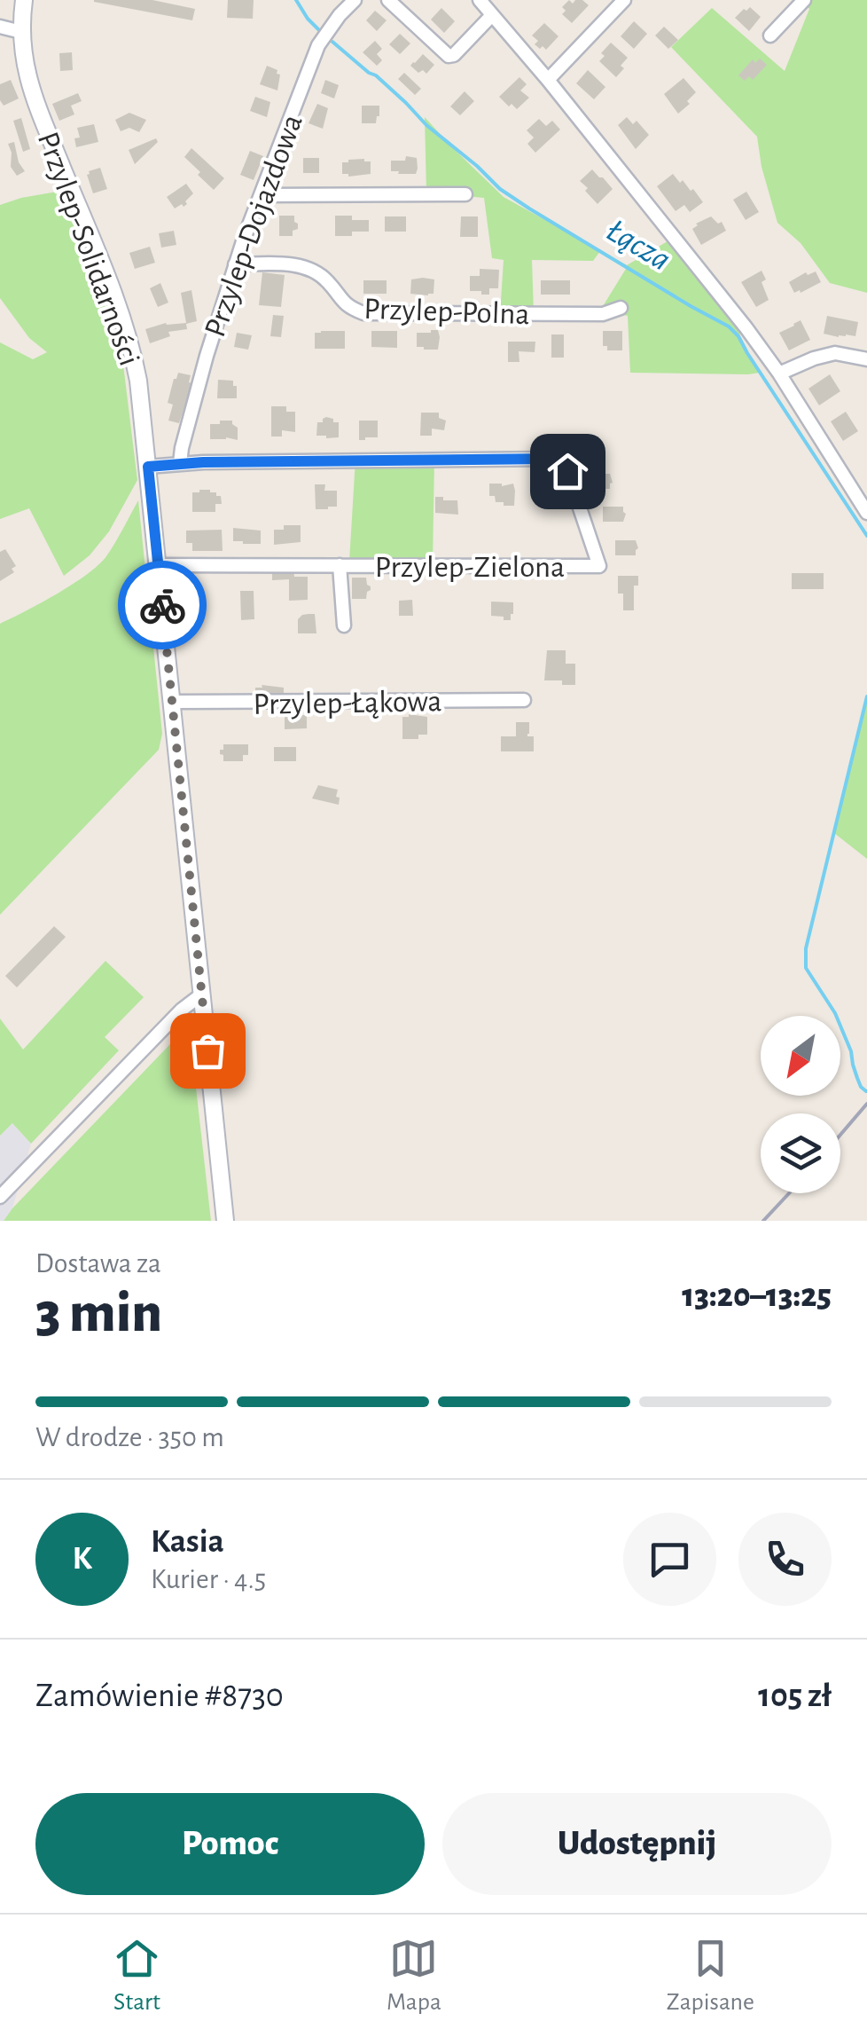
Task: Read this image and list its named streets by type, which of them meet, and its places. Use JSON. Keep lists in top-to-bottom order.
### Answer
{
  "streets": {
    "main road": ["Przylep-Solidarności"],
    "street": [
      "Przylep-Dojazdowa",
      "Przylep-Polna",
      "Przylep-Zielona",
      "Przylep-Łąkowa"
    ]
  },
  "crossings": [
    ["Przylep-Dojazdowa", "Przylep-Polna"],
    ["Przylep-Dojazdowa", "Przylep-Zielona"],
    ["Przylep-Solidarności", "Przylep-Zielona"],
    ["Przylep-Solidarności", "Przylep-Łąkowa"]
  ],
  "water": ["Łącza"],
  "north": "bottom left",
  "page": {
    "heading": ["3 min", "Dostawa za", "13:20–13:25"],
    "panel": [
      "Kasia",
      "Kurier · 4.5",
      "Zamówienie #8730",
      "105 zł"
    ],
    "bar": "W drodze · 350 m",
    "round": "K",
    "buttons": ["Pomoc", "Udostępnij"],
    "tabs": ["Start", "Mapa", "Zapisane"]
  }
}
